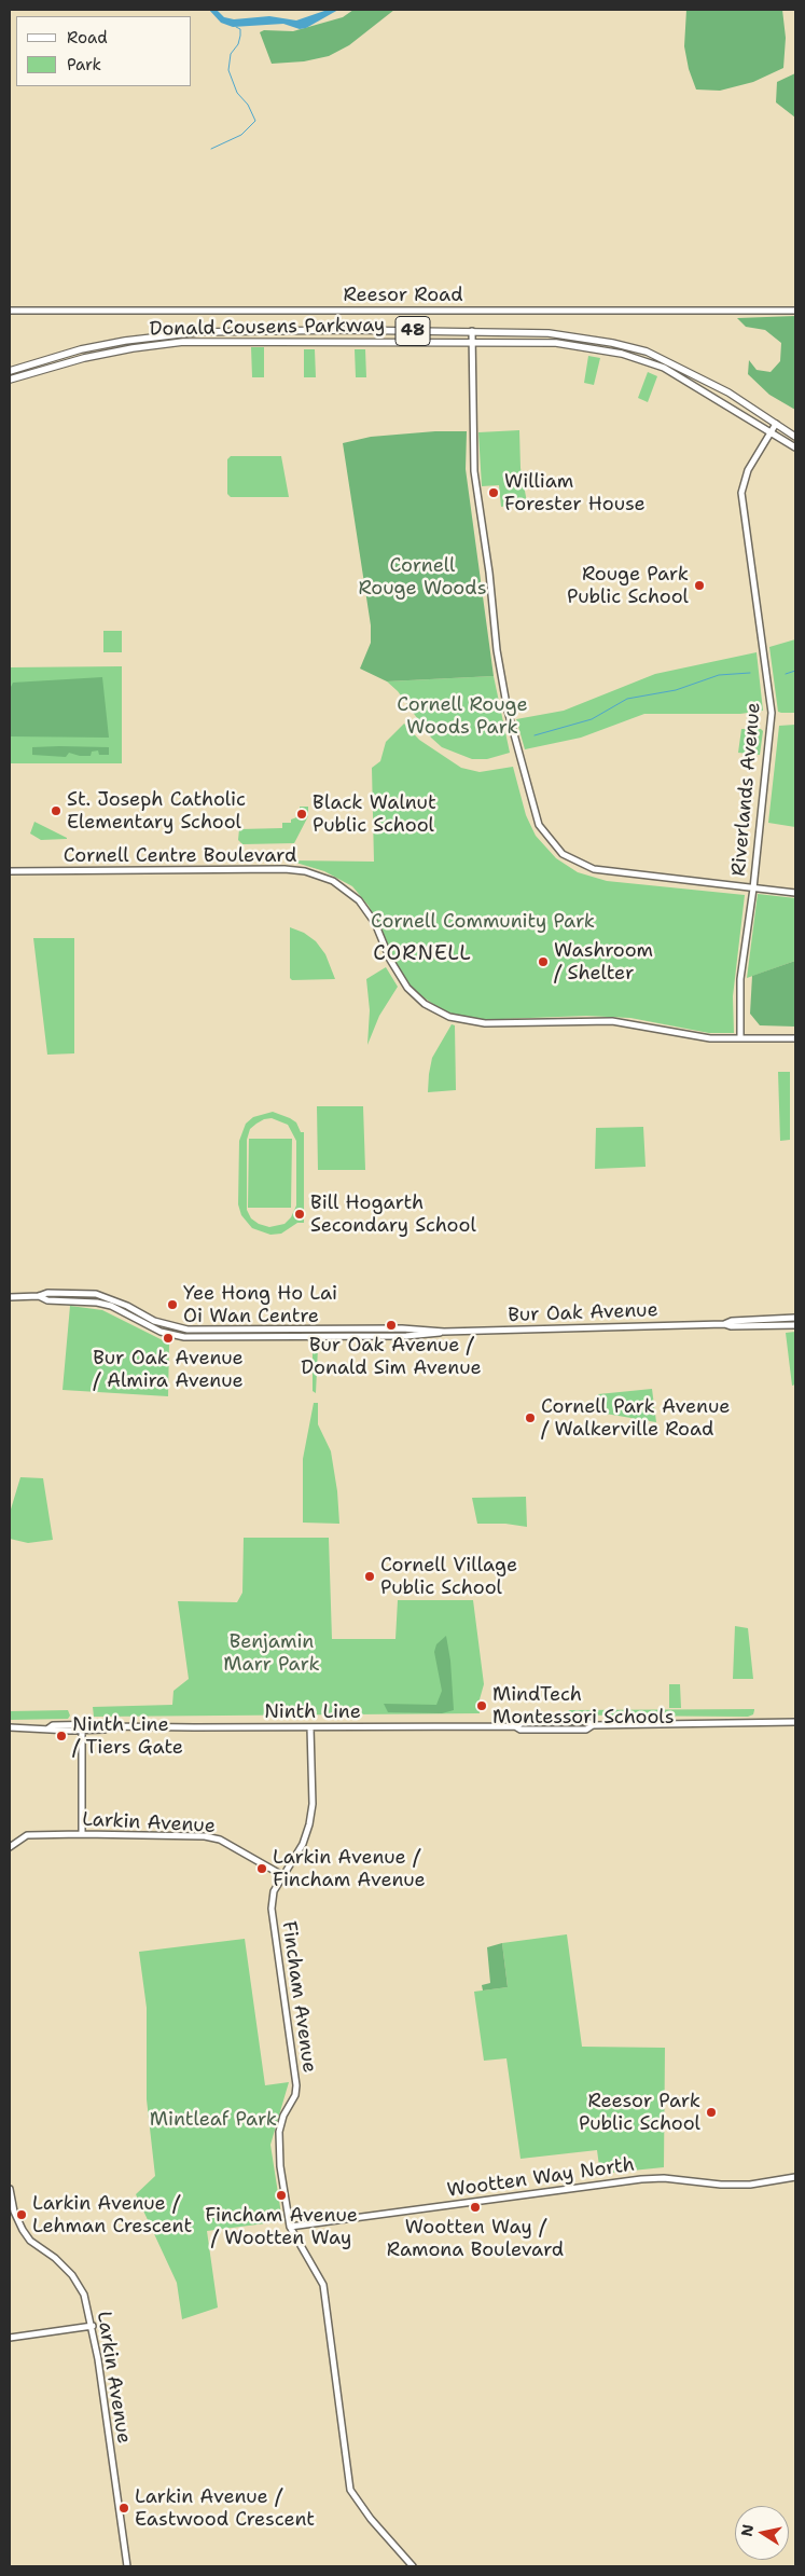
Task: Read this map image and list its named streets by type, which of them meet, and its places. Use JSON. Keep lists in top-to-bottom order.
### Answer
{
  "streets": {
    "main road": ["Donald Cousens Parkway", "48"],
    "street": [
      "Reesor Road",
      "Riverlands Avenue",
      "Cornell Centre Boulevard",
      "Bur Oak Avenue",
      "Ninth Line",
      "Larkin Avenue",
      "Fincham Avenue",
      "Wootten Way North"
    ]
  },
  "crossings": [
    ["Donald Cousens Parkway", "Riverlands Avenue"],
    ["Riverlands Avenue", "Cornell Centre Boulevard"],
    ["Ninth Line", "Fincham Avenue"],
    ["Larkin Avenue", "Fincham Avenue"],
    ["Fincham Avenue", "Wootten Way North"]
  ],
  "districts": ["CORNELL"],
  "parks": [
    "Cornell Rouge Woods",
    "Cornell Rouge Woods Park",
    "Cornell Community Park",
    "Benjamin Marr Park",
    "Mintleaf Park"
  ],
  "places": [
    "William Forester House",
    "Rouge Park Public School",
    "St. Joseph Catholic Elementary School",
    "Black Walnut Public School",
    "Washroom / Shelter",
    "Bill Hogarth Secondary School",
    "Yee Hong Ho Lai Oi Wan Centre",
    "Bur Oak Avenue / Donald Sim Avenue",
    "Bur Oak Avenue / Almira Avenue",
    "Cornell Park Avenue / Walkerville Road",
    "Cornell Village Public School",
    "MindTech Montessori Schools",
    "Ninth Line / Tiers Gate",
    "Larkin Avenue / Fincham Avenue",
    "Reesor Park Public School",
    "Fincham Avenue / Wootten Way",
    "Wootten Way / Ramona Boulevard",
    "Larkin Avenue / Lehman Crescent",
    "Larkin Avenue / Eastwood Crescent"
  ],
  "legend": ["Road", "Park"],
  "north": "left"
}
